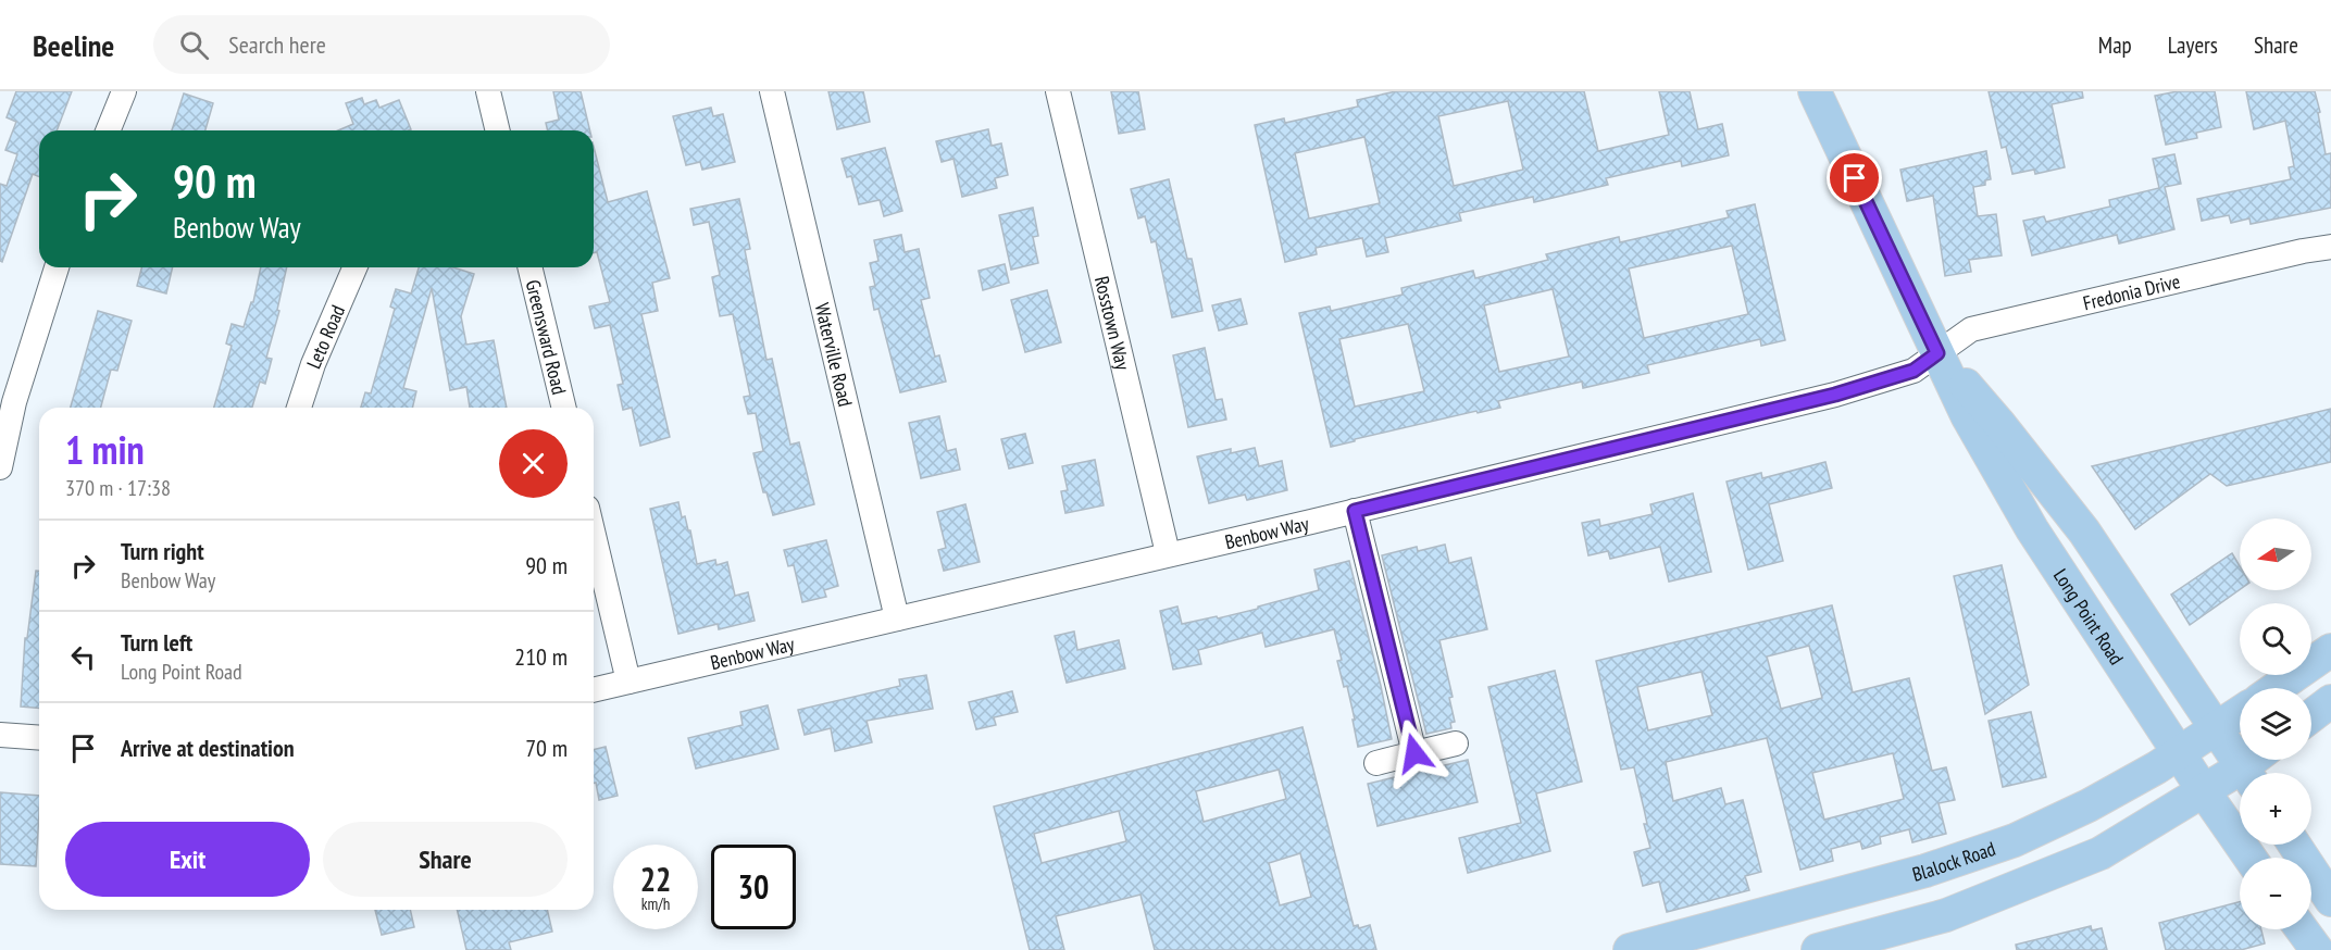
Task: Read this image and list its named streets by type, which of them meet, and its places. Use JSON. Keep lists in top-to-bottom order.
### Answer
{
  "streets": {
    "main road": ["Long Point Road", "Blalock Road"],
    "street": [
      "Fredonia Drive",
      "Rosstown Way",
      "Leto Road",
      "Greensward Road",
      "Waterville Road",
      "Benbow Way"
    ]
  },
  "crossings": [
    ["Fredonia Drive", "Benbow Way"],
    ["Fredonia Drive", "Long Point Road"],
    ["Rosstown Way", "Benbow Way"],
    ["Waterville Road", "Benbow Way"],
    ["Benbow Way", "Long Point Road"],
    ["Long Point Road", "Blalock Road"]
  ],
  "north": "left",
  "page": {
    "header": "Beeline",
    "search": "Search here",
    "nav": ["Map", "Layers", "Share"],
    "turn": ["90 m", "Benbow Way"],
    "heading": ["1 min", "370 m · 17:38"],
    "map_buttons": ["+", "−"],
    "list": [
      {
        "name": "Turn right",
        "note": "Benbow Way",
        "value": "90 m"
      },
      {
        "name": "Turn left",
        "note": "Long Point Road",
        "value": "210 m"
      },
      {
        "name": "Arrive at destination",
        "value": "70 m"
      }
    ],
    "buttons": ["Exit", "Share"],
    "speed": "22 km/h",
    "limit": "30"
  }
}
